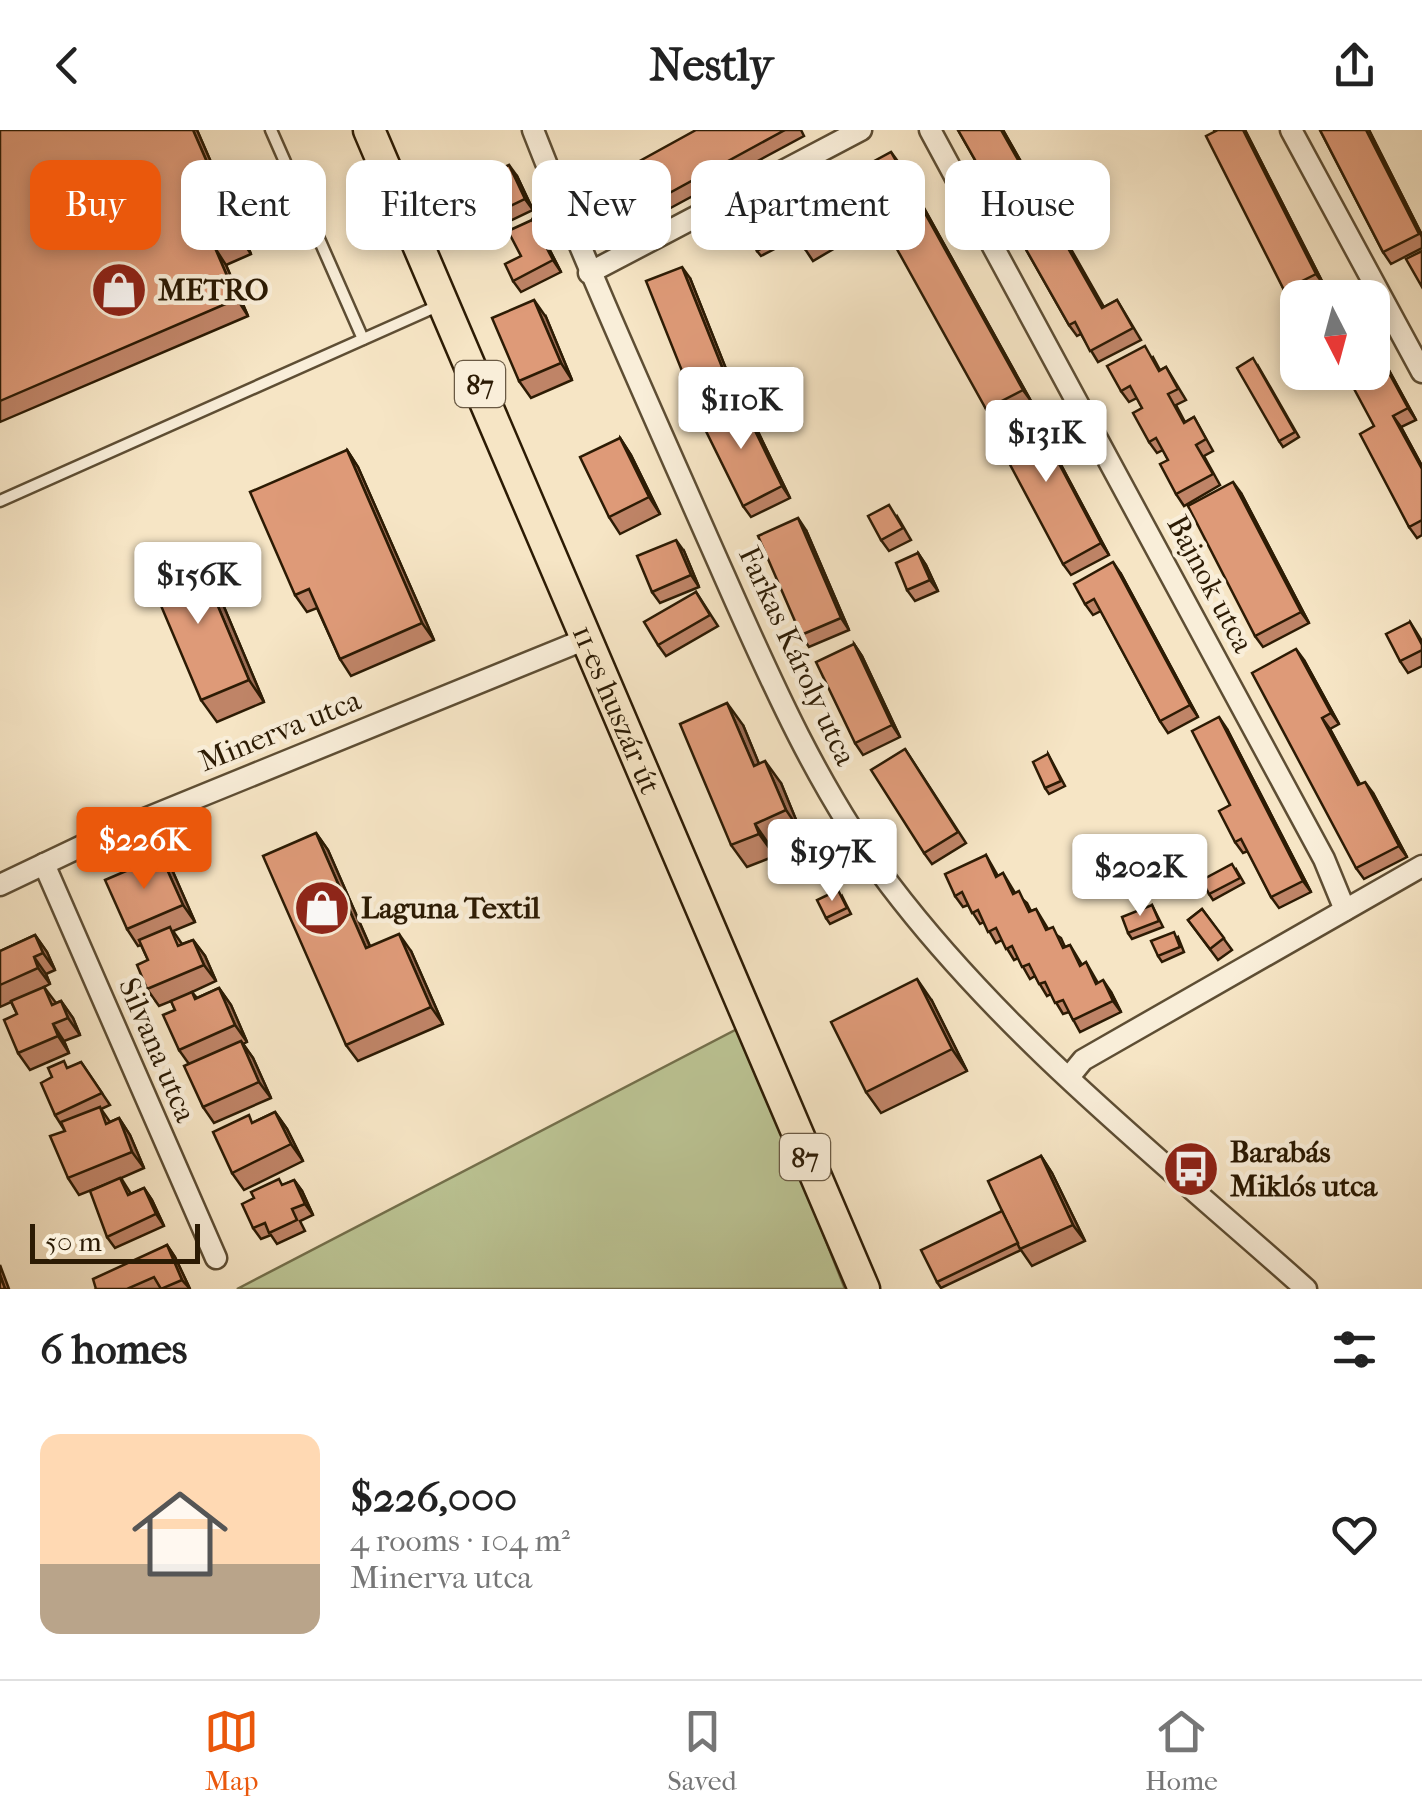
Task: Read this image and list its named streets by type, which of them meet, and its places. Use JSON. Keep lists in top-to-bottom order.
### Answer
{
  "streets": {
    "main road": ["87", "11-es huszár út"],
    "street": [
      "Bajnok utca",
      "Farkas Károly utca",
      "Minerva utca",
      "Silvana utca"
    ]
  },
  "crossings": [
    ["11-es huszár út", "Minerva utca"],
    ["Minerva utca", "Silvana utca"]
  ],
  "places": {
    "shop": ["METRO", "Laguna Textil"],
    "bus stop": ["Barabás Miklós utca"]
  },
  "scale_bar": "50 m",
  "north": "bottom",
  "page": {
    "header": "Nestly",
    "chip": [
      "Buy",
      "Rent",
      "Filters",
      "New",
      "Apartment",
      "House"
    ],
    "price": [
      "$110K",
      "$131K",
      "$156K",
      "$226K",
      "$197K",
      "$202K"
    ],
    "scale": "50 m",
    "heading": "6 homes",
    "list": [
      {
        "name": "$226,000",
        "note": "4 rooms · 104 m² · Minerva utca"
      }
    ],
    "tabs": ["Map", "Saved", "Home"]
  }
}
